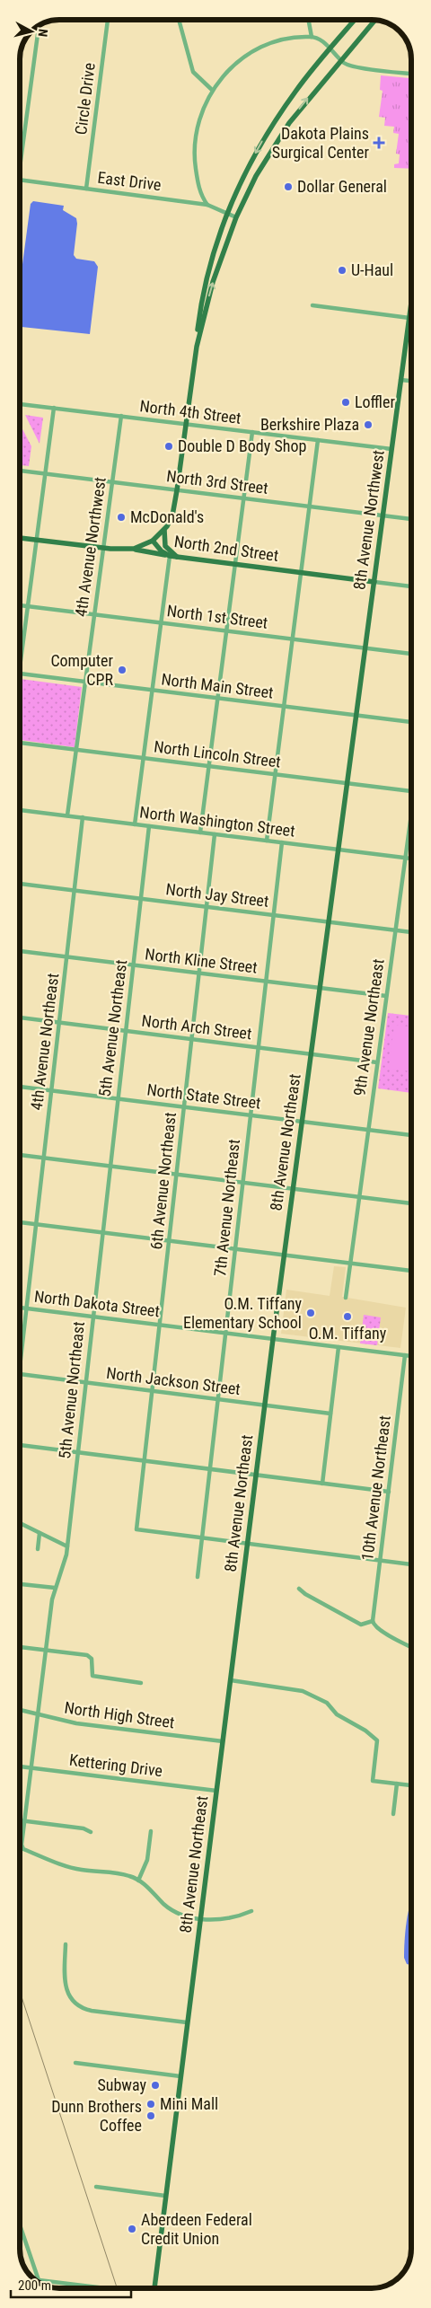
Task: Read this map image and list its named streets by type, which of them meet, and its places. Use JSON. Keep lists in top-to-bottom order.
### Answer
{
  "streets": {
    "main road": ["8th Avenue Northwest", "North 2nd Street", "8th Avenue Northeast"],
    "street": [
      "Circle Drive",
      "East Drive",
      "North 4th Street",
      "North 3rd Street",
      "4th Avenue Northwest",
      "North 1st Street",
      "North Main Street",
      "North Lincoln Street",
      "North Washington Street",
      "North Jay Street",
      "North Kline Street",
      "North Arch Street",
      "9th Avenue Northeast",
      "5th Avenue Northeast",
      "4th Avenue Northeast",
      "North State Street",
      "6th Avenue Northeast",
      "7th Avenue Northeast",
      "North Dakota Street",
      "North Jackson Street",
      "10th Avenue Northeast",
      "North High Street",
      "Kettering Drive"
    ]
  },
  "crossings": [
    ["Circle Drive", "East Drive"],
    ["North 4th Street", "8th Avenue Northwest"],
    ["North 4th Street", "4th Avenue Northwest"],
    ["North 3rd Street", "8th Avenue Northwest"],
    ["North 3rd Street", "4th Avenue Northwest"],
    ["8th Avenue Northwest", "North 2nd Street"],
    ["8th Avenue Northwest", "North 1st Street"],
    ["8th Avenue Northwest", "North Main Street"],
    ["8th Avenue Northwest", "8th Avenue Northeast"],
    ["4th Avenue Northwest", "North 2nd Street"],
    ["4th Avenue Northwest", "North 1st Street"],
    ["4th Avenue Northwest", "North Main Street"],
    ["North Main Street", "8th Avenue Northeast"],
    ["North Lincoln Street", "8th Avenue Northeast"],
    ["North Washington Street", "9th Avenue Northeast"],
    ["North Washington Street", "5th Avenue Northeast"],
    ["North Washington Street", "4th Avenue Northeast"],
    ["North Washington Street", "8th Avenue Northeast"],
    ["North Washington Street", "6th Avenue Northeast"],
    ["North Washington Street", "7th Avenue Northeast"],
    ["North Jay Street", "9th Avenue Northeast"],
    ["North Jay Street", "5th Avenue Northeast"],
    ["North Jay Street", "4th Avenue Northeast"],
    ["North Jay Street", "8th Avenue Northeast"],
    ["North Jay Street", "6th Avenue Northeast"],
    ["North Jay Street", "7th Avenue Northeast"],
    ["North Kline Street", "9th Avenue Northeast"],
    ["North Kline Street", "5th Avenue Northeast"],
    ["North Kline Street", "4th Avenue Northeast"],
    ["North Kline Street", "8th Avenue Northeast"],
    ["North Kline Street", "6th Avenue Northeast"],
    ["North Kline Street", "7th Avenue Northeast"],
    ["North Arch Street", "9th Avenue Northeast"],
    ["North Arch Street", "5th Avenue Northeast"],
    ["North Arch Street", "4th Avenue Northeast"],
    ["North Arch Street", "8th Avenue Northeast"],
    ["North Arch Street", "6th Avenue Northeast"],
    ["North Arch Street", "7th Avenue Northeast"],
    ["9th Avenue Northeast", "North State Street"],
    ["5th Avenue Northeast", "North State Street"],
    ["5th Avenue Northeast", "North Dakota Street"],
    ["5th Avenue Northeast", "North Jackson Street"],
    ["5th Avenue Northeast", "North High Street"],
    ["5th Avenue Northeast", "Kettering Drive"],
    ["4th Avenue Northeast", "North State Street"],
    ["4th Avenue Northeast", "North Dakota Street"],
    ["North State Street", "8th Avenue Northeast"],
    ["North State Street", "6th Avenue Northeast"],
    ["North State Street", "7th Avenue Northeast"],
    ["8th Avenue Northeast", "North Dakota Street"],
    ["8th Avenue Northeast", "North Jackson Street"],
    ["8th Avenue Northeast", "North High Street"],
    ["8th Avenue Northeast", "Kettering Drive"],
    ["6th Avenue Northeast", "7th Avenue Northeast"],
    ["6th Avenue Northeast", "North Dakota Street"],
    ["6th Avenue Northeast", "North Jackson Street"],
    ["7th Avenue Northeast", "North Dakota Street"],
    ["7th Avenue Northeast", "North Jackson Street"],
    ["North Dakota Street", "10th Avenue Northeast"]
  ],
  "places": {
    "health": ["Dakota Plains Surgical Center"],
    "other": [
      "Dollar General",
      "U-Haul",
      "Loffler",
      "Berkshire Plaza",
      "Double D Body Shop",
      "McDonald's",
      "Computer CPR",
      "O.M. Tiffany Elementary School",
      "O.M. Tiffany",
      "Subway",
      "Mini Mall",
      "Dunn Brothers Coffee",
      "Aberdeen Federal Credit Union"
    ]
  },
  "scale_bar": "200 m",
  "north": "right"
}
